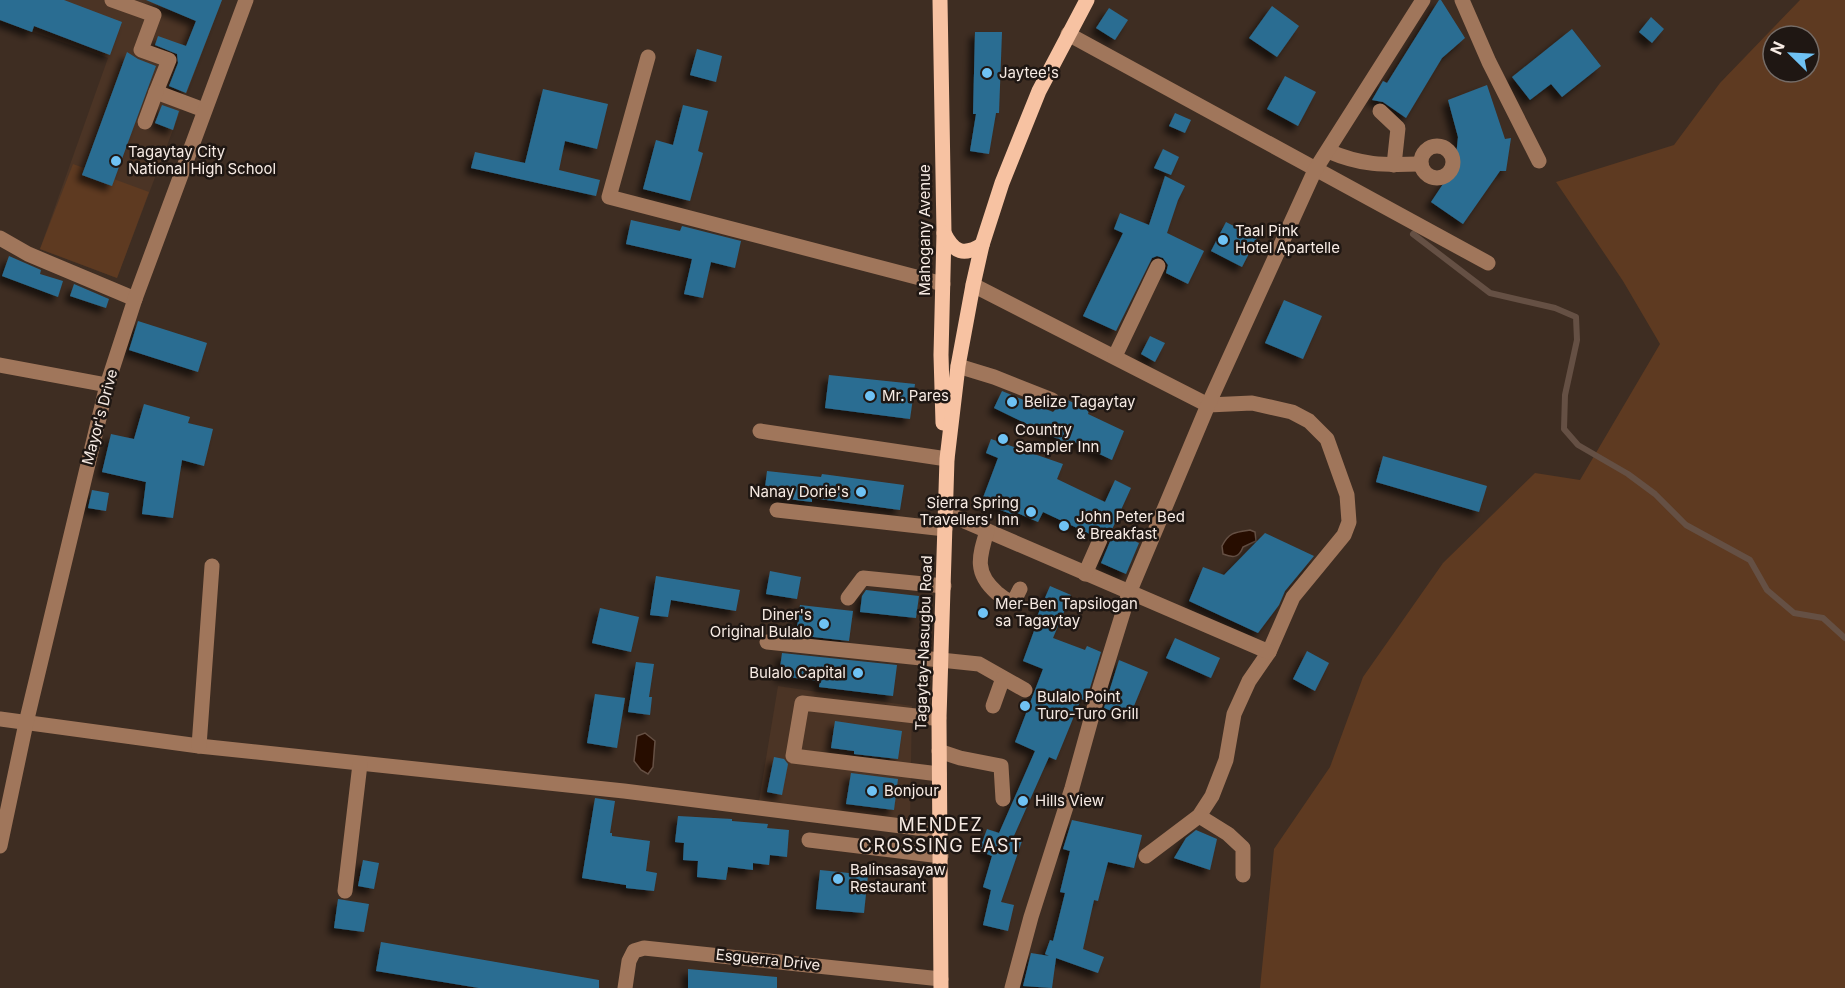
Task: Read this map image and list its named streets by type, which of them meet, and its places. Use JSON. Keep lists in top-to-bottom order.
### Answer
{
  "streets": {
    "main road": ["Mahogany Avenue", "Tagaytay-Nasugbu Road"],
    "street": ["Mayor's Drive", "Esguerra Drive"]
  },
  "crossings": [
    ["Mahogany Avenue", "Tagaytay-Nasugbu Road"],
    ["Tagaytay-Nasugbu Road", "Esguerra Drive"]
  ],
  "districts": ["MENDEZ CROSSING EAST"],
  "places": [
    "Jaytee's",
    "Tagaytay City National High School",
    "Taal Pink Hotel Apartelle",
    "Mr. Pares",
    "Belize Tagaytay",
    "Country Sampler Inn",
    "Nanay Dorie's",
    "Sierra Spring Travellers' Inn",
    "John Peter Bed & Breakfast",
    "Mer-Ben Tapsilogan sa Tagaytay",
    "Diner's Original Bulalo",
    "Bulalo Capital",
    "Bulalo Point Turo-Turo Grill",
    "Bonjour",
    "Hills View",
    "Balinsasayaw Restaurant"
  ],
  "north": "top left"
}
